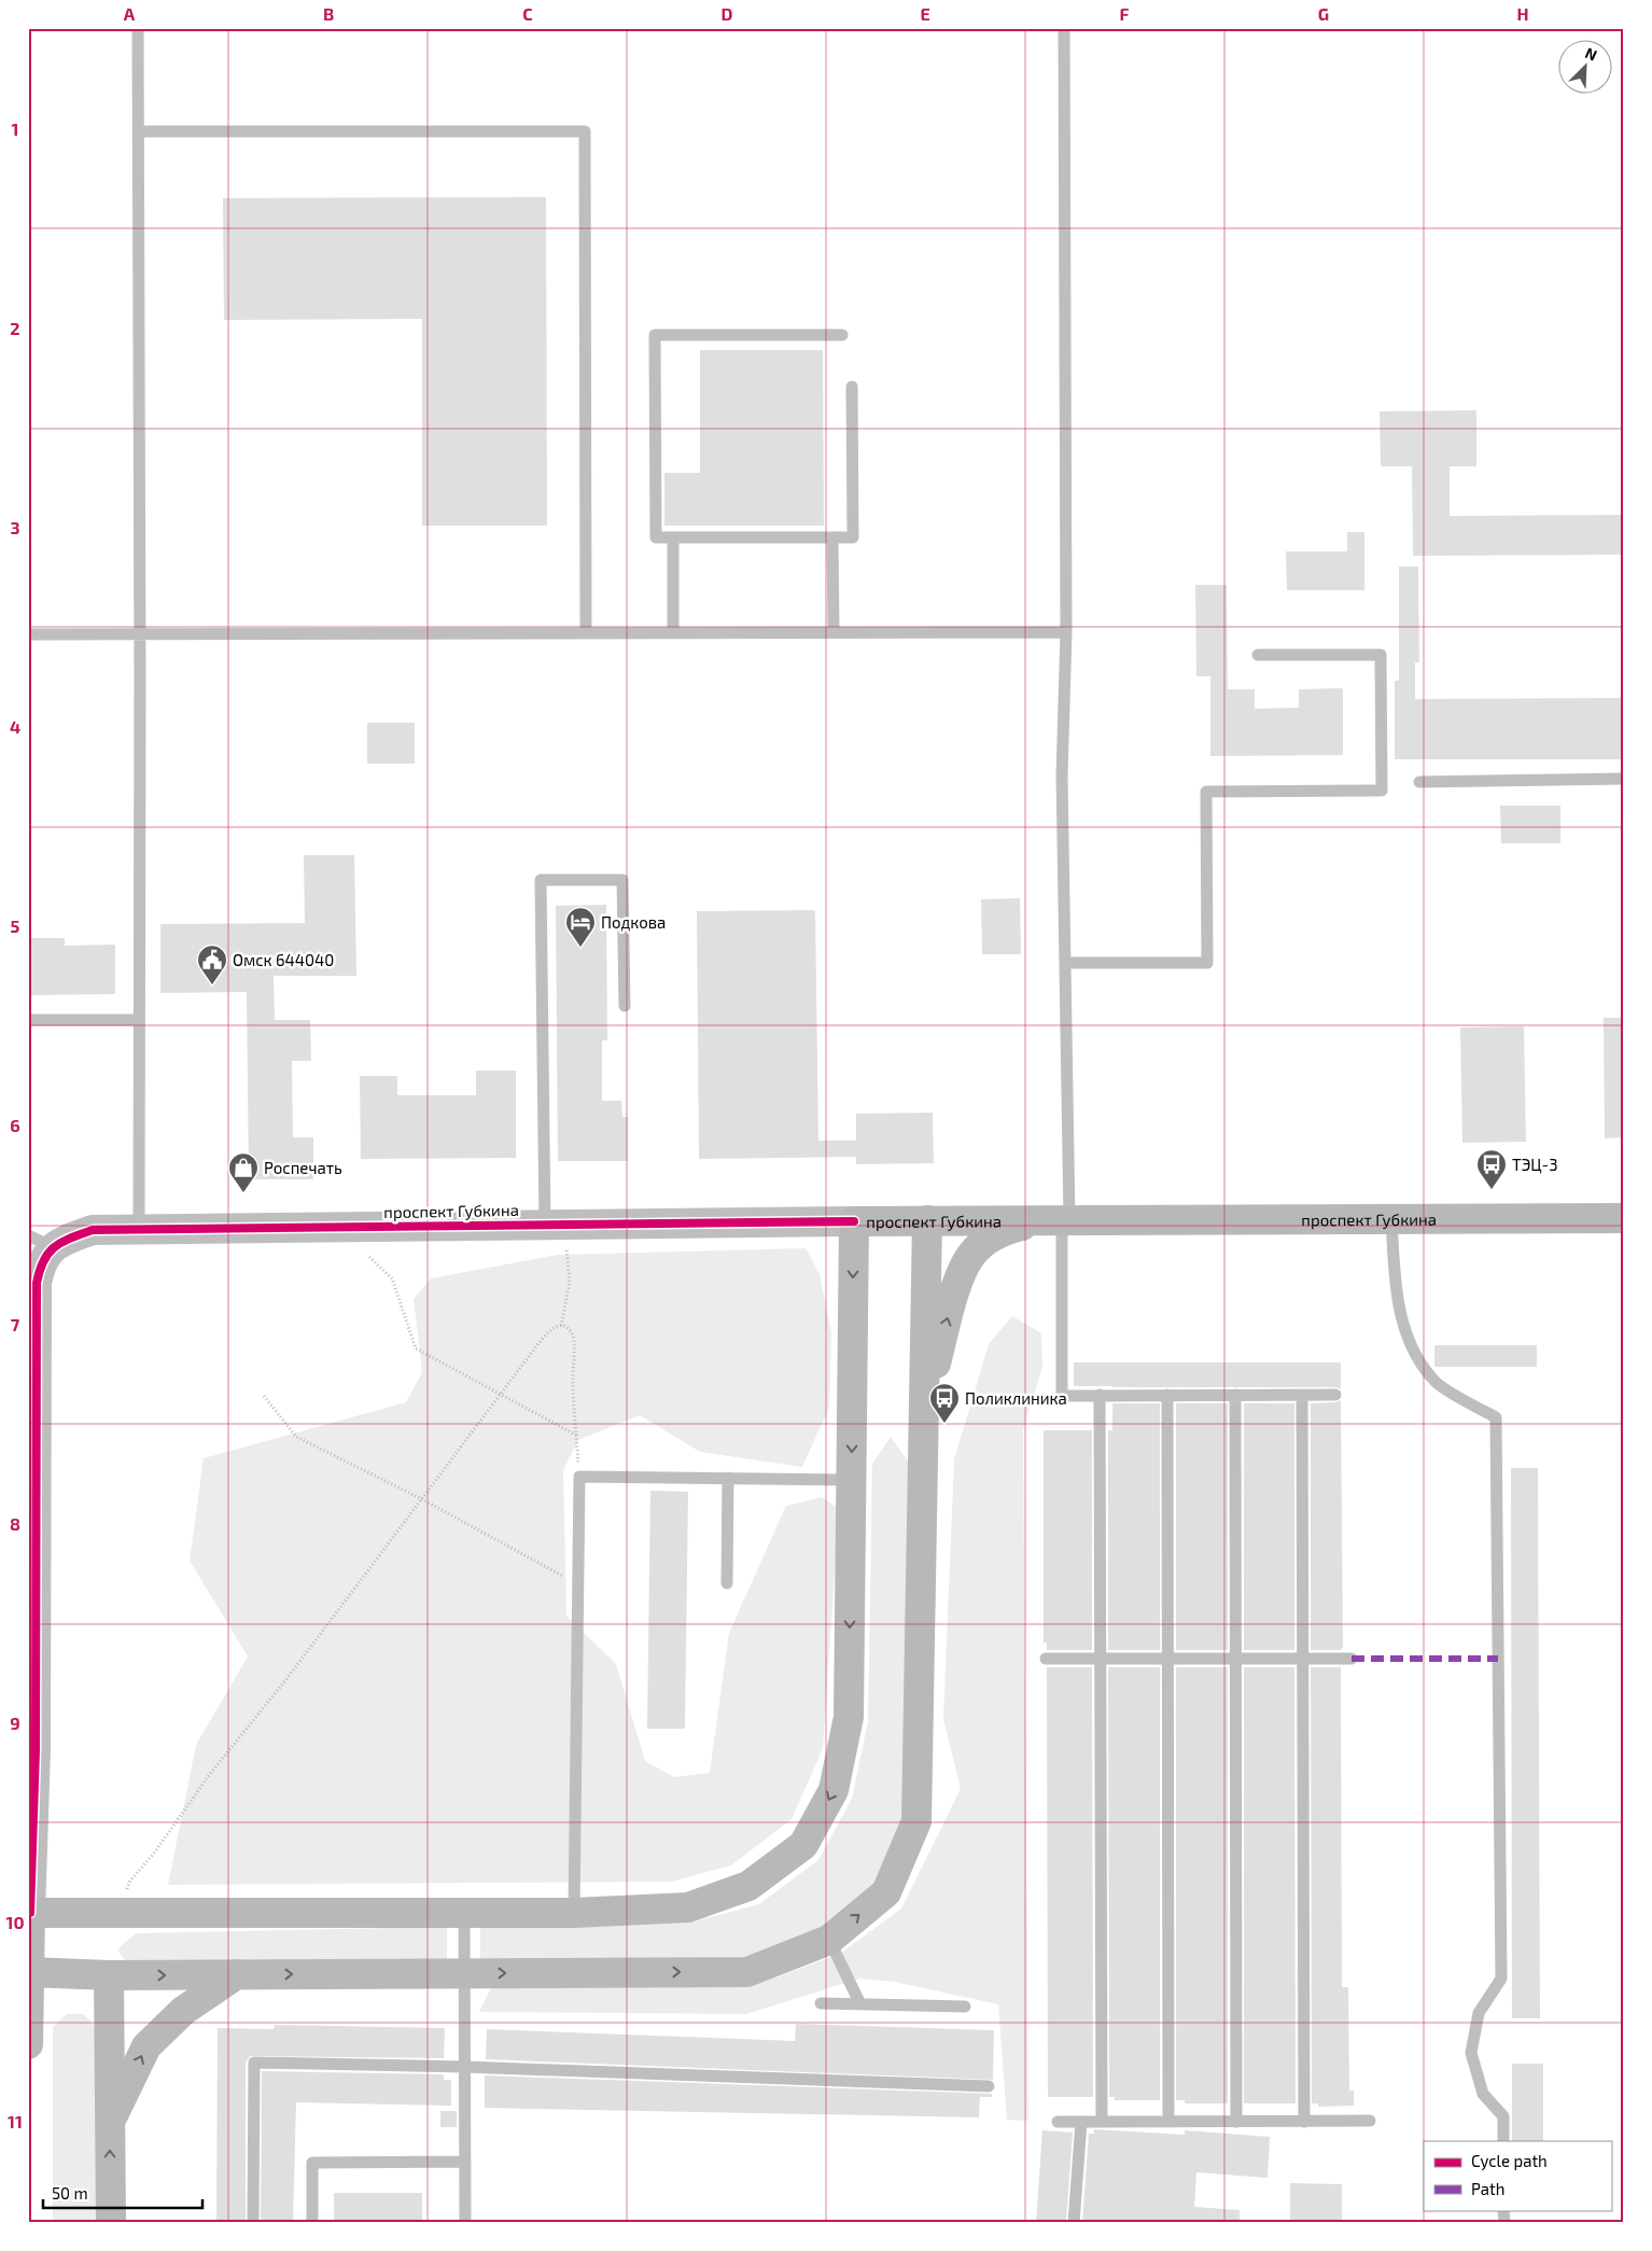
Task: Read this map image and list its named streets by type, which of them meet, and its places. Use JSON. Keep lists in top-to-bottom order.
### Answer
{
  "streets": {
    "main road": ["проспект Губкина"]
  },
  "places": {
    "hotel": ["Подкова"],
    "public building": ["Омск 644040"],
    "bus stop": ["ТЭЦ-3", "Поликлиника"],
    "shop": ["Роспечать"]
  },
  "legend": ["Cycle path", "Path"],
  "scale_bar": "50 m",
  "north": "top right",
  "grid": {
    "columns": [
      "A",
      "B",
      "C",
      "D",
      "E",
      "F",
      "G",
      "H"
    ],
    "rows": [
      "1",
      "2",
      "3",
      "4",
      "5",
      "6",
      "7",
      "8",
      "9",
      "10",
      "11"
    ]
  }
}
